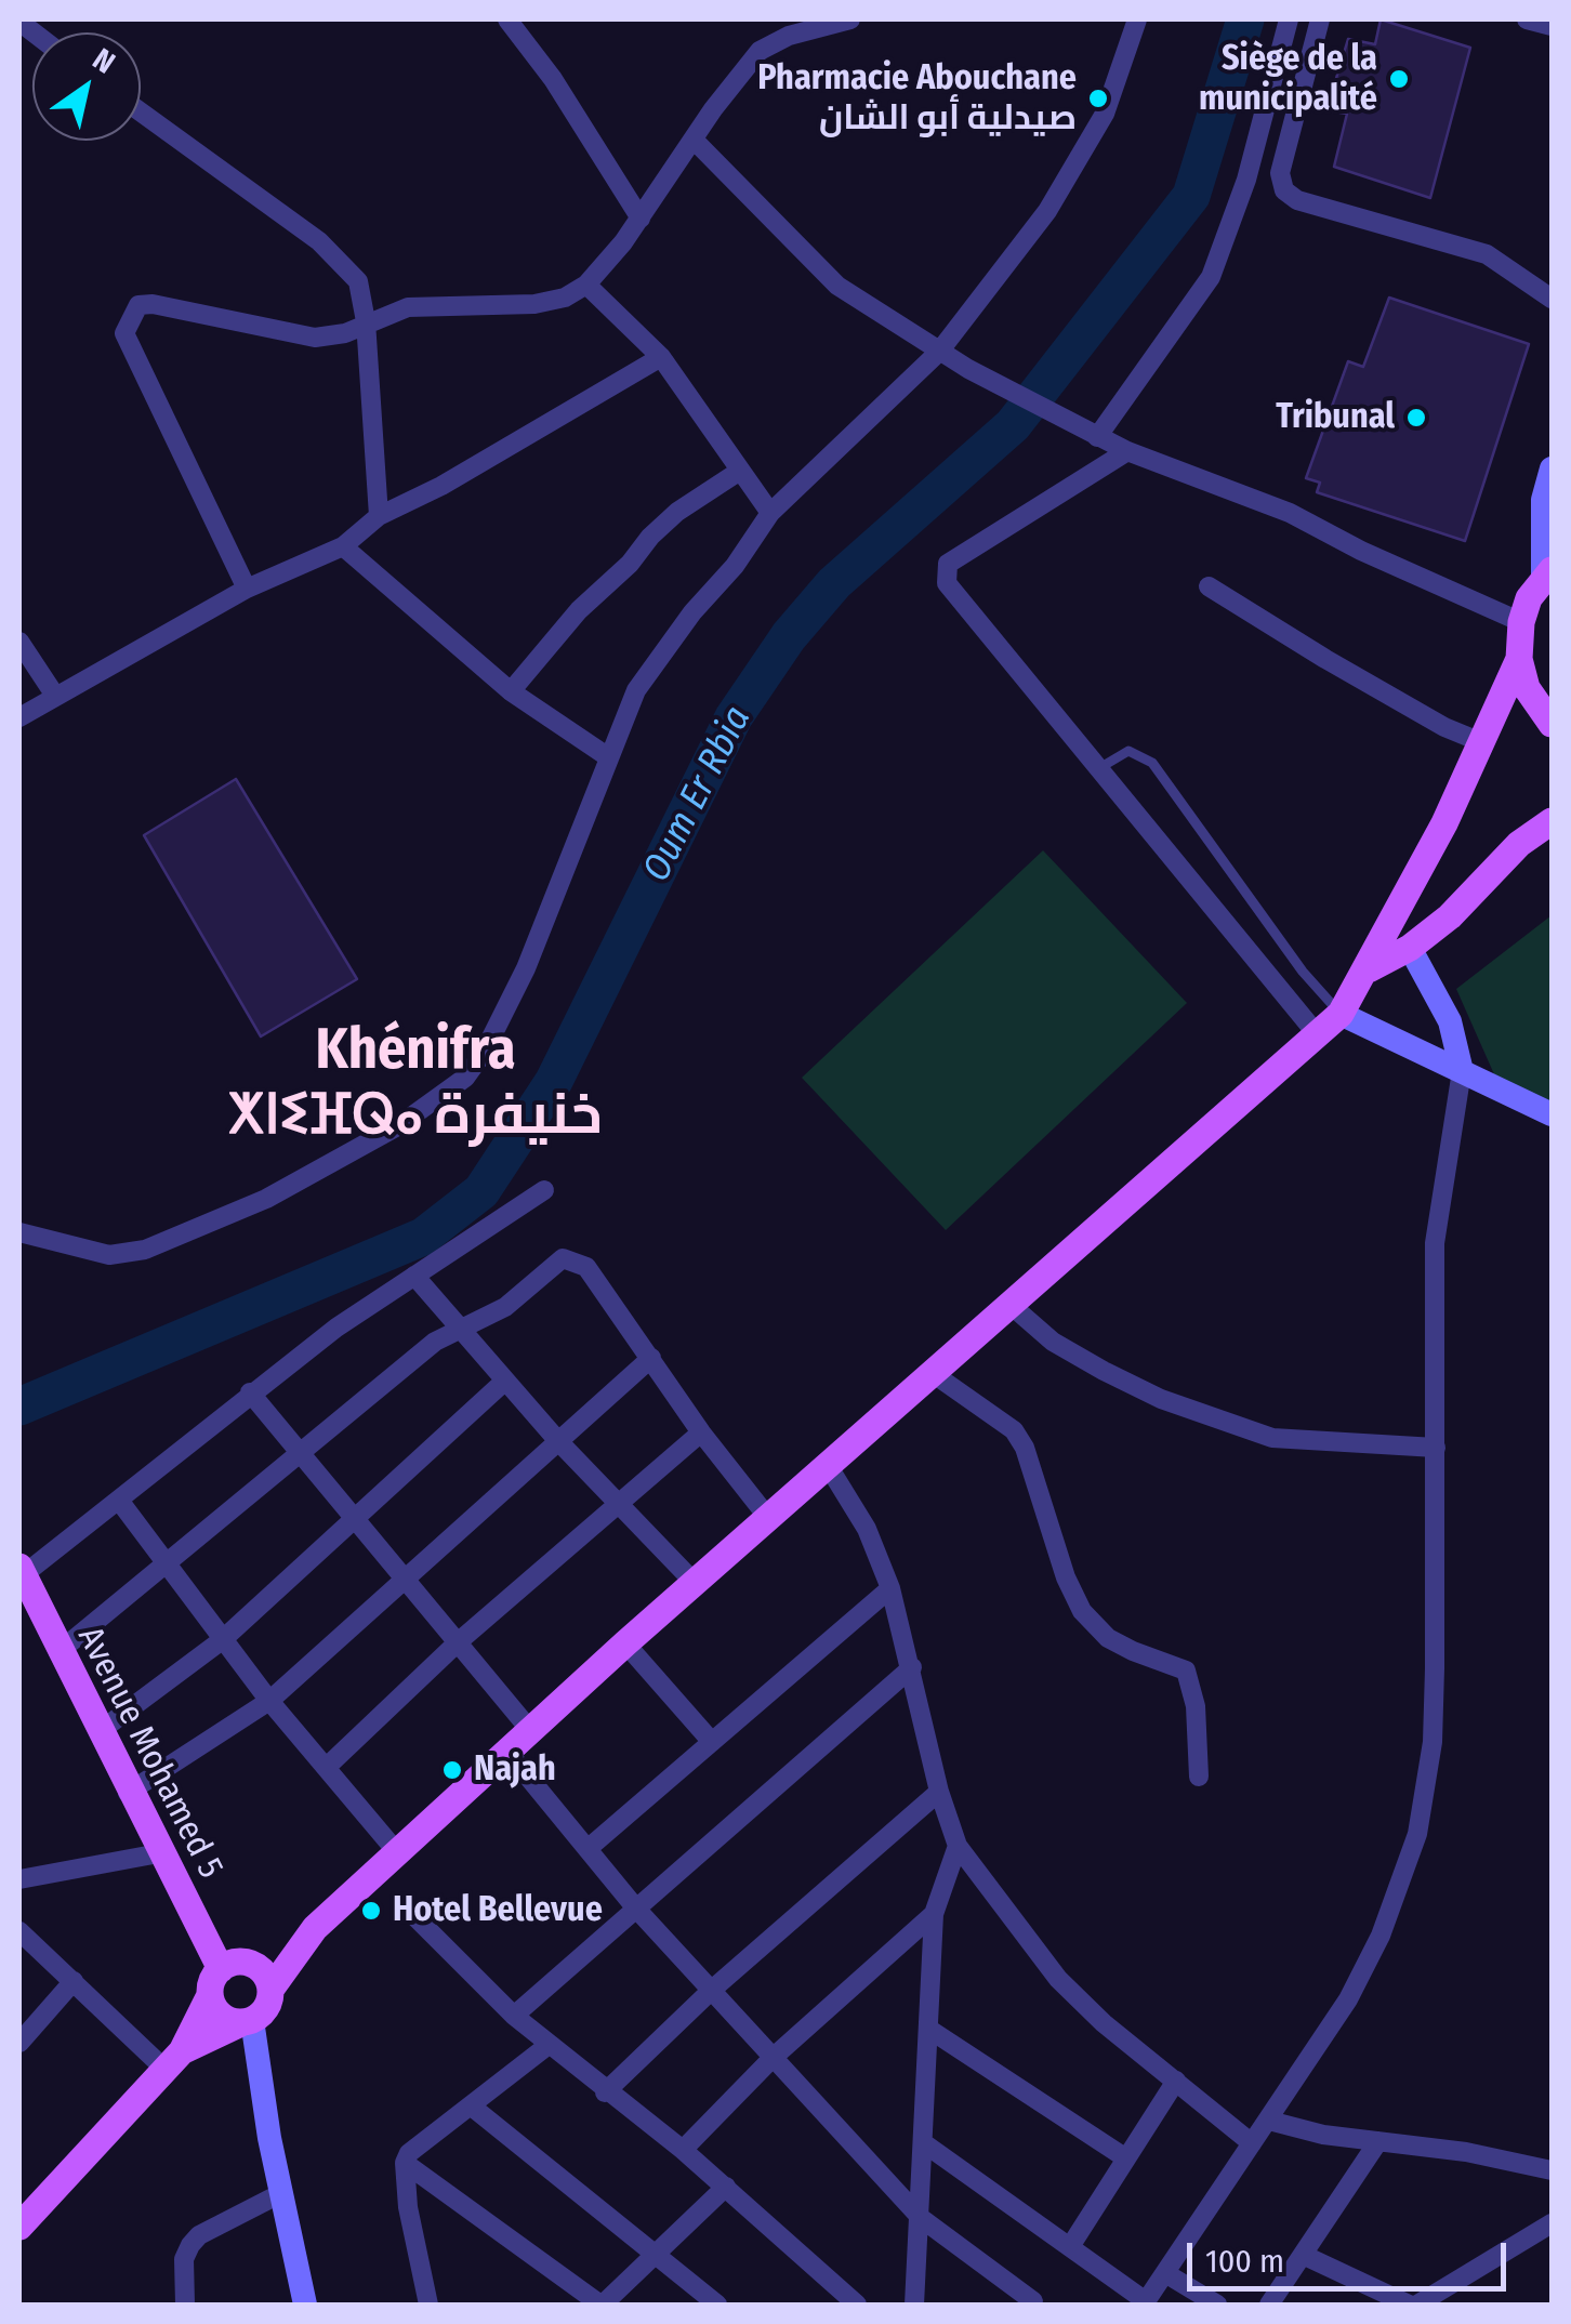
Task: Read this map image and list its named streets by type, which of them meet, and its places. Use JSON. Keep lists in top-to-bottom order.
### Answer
{
  "streets": {
    "main road": ["Avenue Mohamed 5"]
  },
  "districts": ["Khénifra ⵅⵏⵉⴼⵕⴰ خنيفرة"],
  "water": ["Oum Er Rbia"],
  "places": [
    "Siège de la municipalité",
    "Pharmacie Abouchane صيدلية أبو الشان",
    "Tribunal",
    "Najah",
    "Hotel Bellevue"
  ],
  "scale_bar": "100 m",
  "north": "top right"
}
